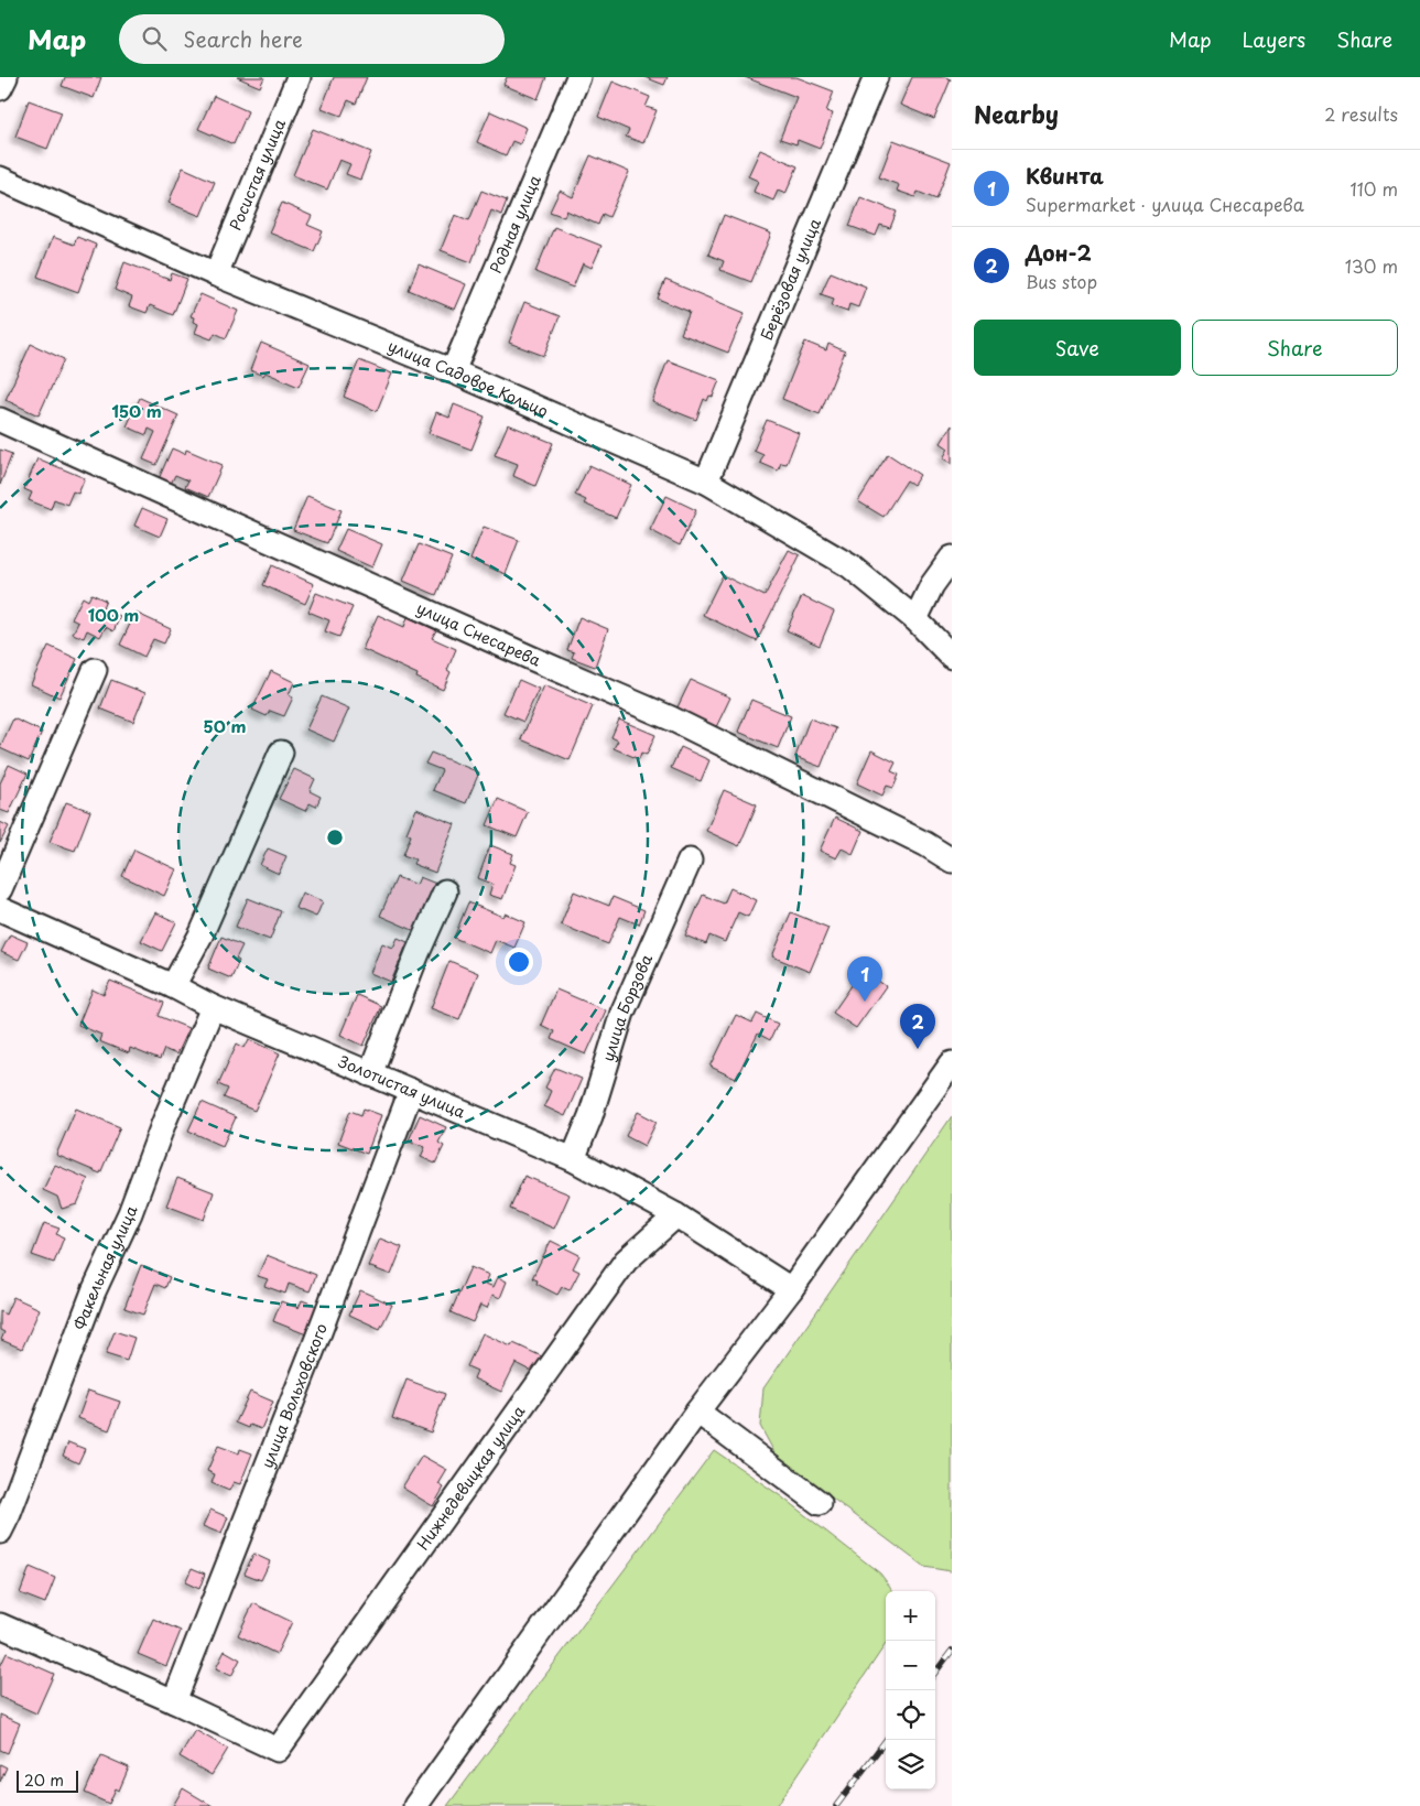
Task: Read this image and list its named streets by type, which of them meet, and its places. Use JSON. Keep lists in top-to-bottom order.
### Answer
{
  "streets": {
    "street": [
      "Росистая улица",
      "Родная улица",
      "Берёзовая улица",
      "улица Садовое Кольцо",
      "улица Снесарева",
      "улица Борзова",
      "Золотистая улица",
      "Факельная улица",
      "улица Вольховского",
      "Нижнедевицкая улица"
    ]
  },
  "crossings": [
    ["Росистая улица", "улица Садовое Кольцо"],
    ["Родная улица", "улица Садовое Кольцо"],
    ["Берёзовая улица", "улица Садовое Кольцо"],
    ["улица Борзова", "Золотистая улица"],
    ["Золотистая улица", "Факельная улица"],
    ["Золотистая улица", "улица Вольховского"],
    ["Золотистая улица", "Нижнедевицкая улица"],
    ["улица Вольховского", "Нижнедевицкая улица"]
  ],
  "scale_bar": "20 m",
  "page": {
    "header": "Map",
    "search": "Search here",
    "nav": ["Map", "Layers", "Share"],
    "heading": ["Nearby", "2 results"],
    "list": [
      {
        "mark": "1",
        "name": "Квинта",
        "note": "Supermarket · улица Снесарева",
        "value": "110 m"
      },
      {
        "mark": "2",
        "name": "Дон-2",
        "note": "Bus stop",
        "value": "130 m"
      }
    ],
    "buttons": ["Save", "Share"],
    "pins": ["1", "2"],
    "map_buttons": ["+", "−"],
    "scale": "20 m"
  },
  "rings": ["150 m", "100 m", "50 m"]
}
